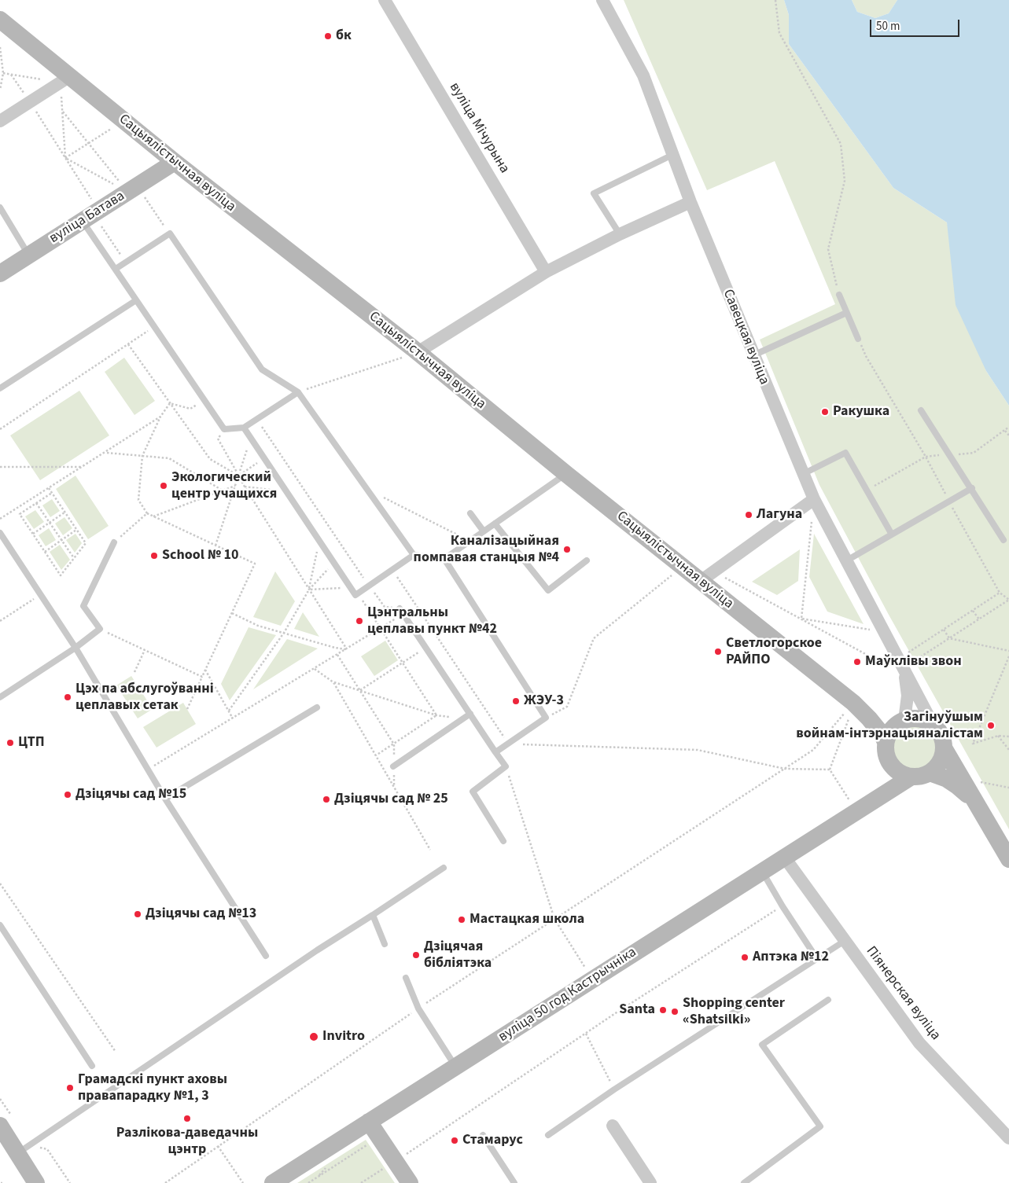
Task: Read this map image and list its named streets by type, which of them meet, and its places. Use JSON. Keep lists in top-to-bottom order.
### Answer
{
  "streets": {
    "main road": ["Сацыялістычная вуліца", "вуліца Батава", "вуліца 50 год Кастрычніка"],
    "street": ["вуліца Мічурына", "Савецкая вуліца", "Піянерская вуліца"]
  },
  "crossings": [
    ["Сацыялістычная вуліца", "вуліца Батава"],
    ["Сацыялістычная вуліца", "Савецкая вуліца"],
    ["Сацыялістычная вуліца", "вуліца 50 год Кастрычніка"],
    ["Савецкая вуліца", "вуліца 50 год Кастрычніка"],
    ["Піянерская вуліца", "вуліца 50 год Кастрычніка"]
  ],
  "places": [
    "бк",
    "Ракушка",
    "Экологический центр учащихся",
    "Лагуна",
    "Каналізацыйная помпавая станцыя №4",
    "School № 10",
    "Цэнтральны цеплавы пункт №42",
    "Светлогорское РАЙПО",
    "Маўклівы звон",
    "Цэх па абслугоўванні цеплавых сетак",
    "ЖЭУ-3",
    "Загінуўшым войнам-інтэрнацыяналістам",
    "ЦТП",
    "Дзіцячы сад №15",
    "Дзіцячы сад № 25",
    "Дзіцячы сад №13",
    "Мастацкая школа",
    "Дзіцячая бібліятэка",
    "Аптэка №12",
    "Santa",
    "Shopping center «Shatsilki»",
    "Invitro",
    "Грамадскі пункт аховы правапарадку №1, 3",
    "Разлікова-даведачны цэнтр",
    "Стамарус"
  ],
  "scale_bar": "50 m"
}
